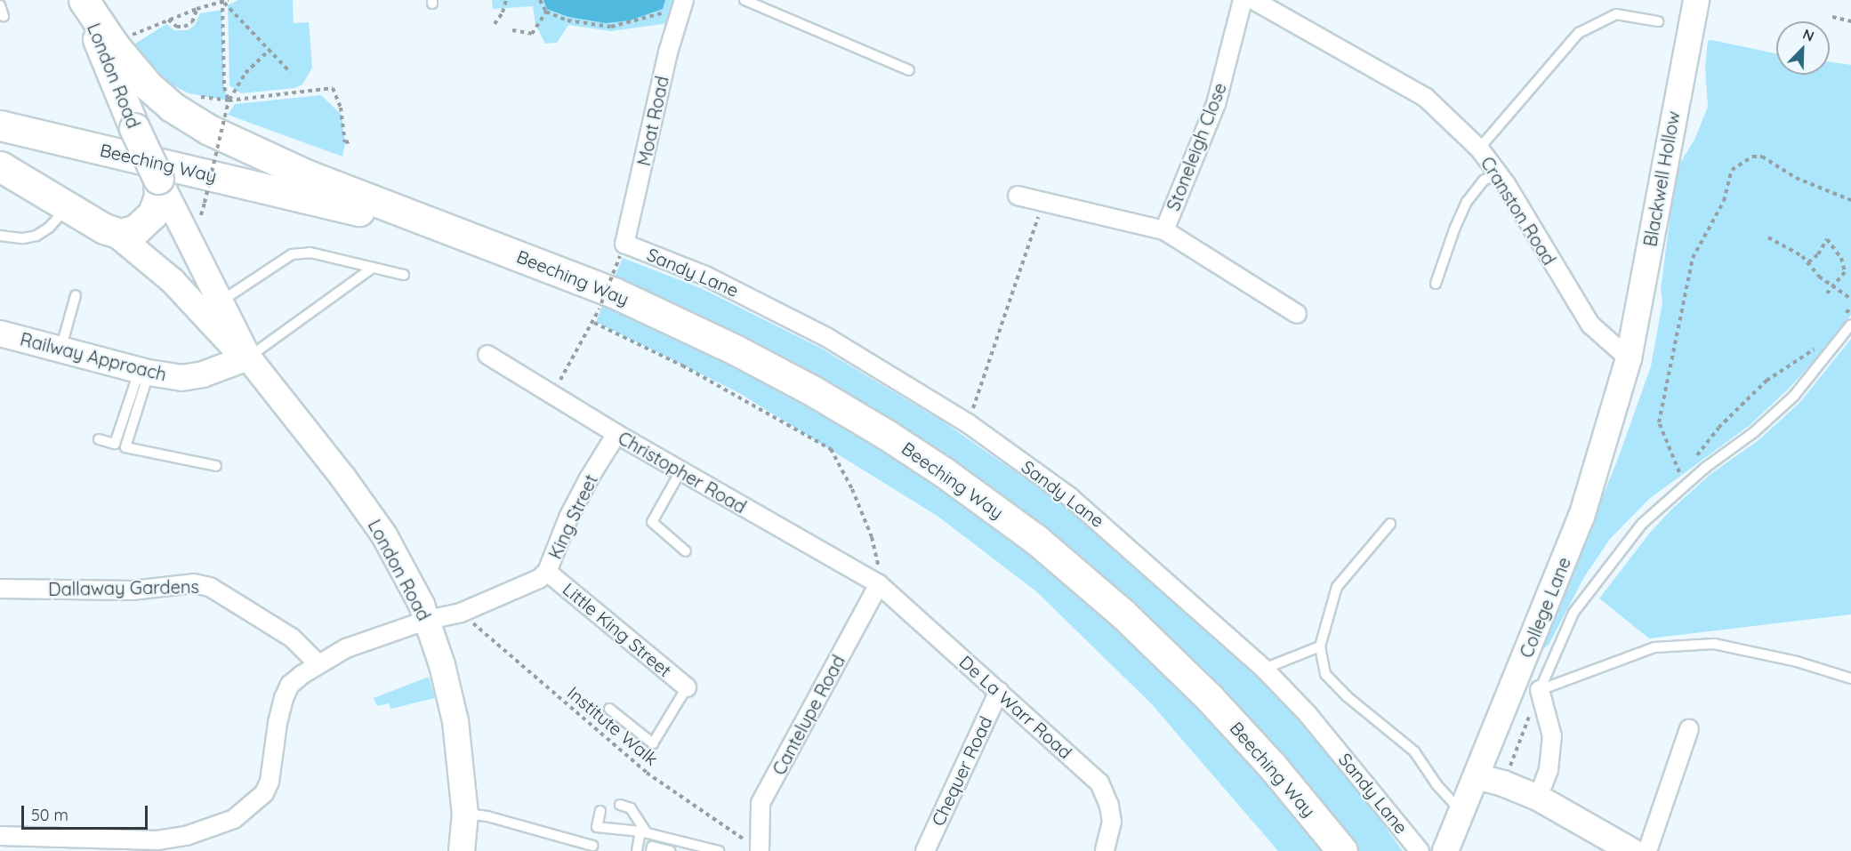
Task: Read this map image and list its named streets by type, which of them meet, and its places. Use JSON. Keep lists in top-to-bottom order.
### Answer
{
  "streets": {
    "highway": ["London Road", "Beeching Way"],
    "street": [
      "Moat Road",
      "Stoneleigh Close",
      "Blackwell Hollow",
      "Cranston Road",
      "Sandy Lane",
      "Railway Approach",
      "Christopher Road",
      "King Street",
      "Dallaway Gardens",
      "College Lane",
      "Little King Street",
      "De La Warr Road",
      "Cantelupe Road",
      "Chequer Road"
    ],
    "path": ["Institute Walk"]
  },
  "crossings": [
    ["London Road", "Beeching Way"],
    ["London Road", "Railway Approach"],
    ["London Road", "King Street"],
    ["Moat Road", "Sandy Lane"],
    ["Blackwell Hollow", "Cranston Road"],
    ["Blackwell Hollow", "College Lane"],
    ["Cranston Road", "College Lane"],
    ["Christopher Road", "King Street"],
    ["Christopher Road", "De La Warr Road"],
    ["Christopher Road", "Cantelupe Road"],
    ["King Street", "Dallaway Gardens"],
    ["King Street", "Little King Street"],
    ["King Street", "Institute Walk"],
    ["De La Warr Road", "Cantelupe Road"],
    ["De La Warr Road", "Chequer Road"],
    ["Cantelupe Road", "Institute Walk"]
  ],
  "scale_bar": "50 m",
  "north": "top right"
}
